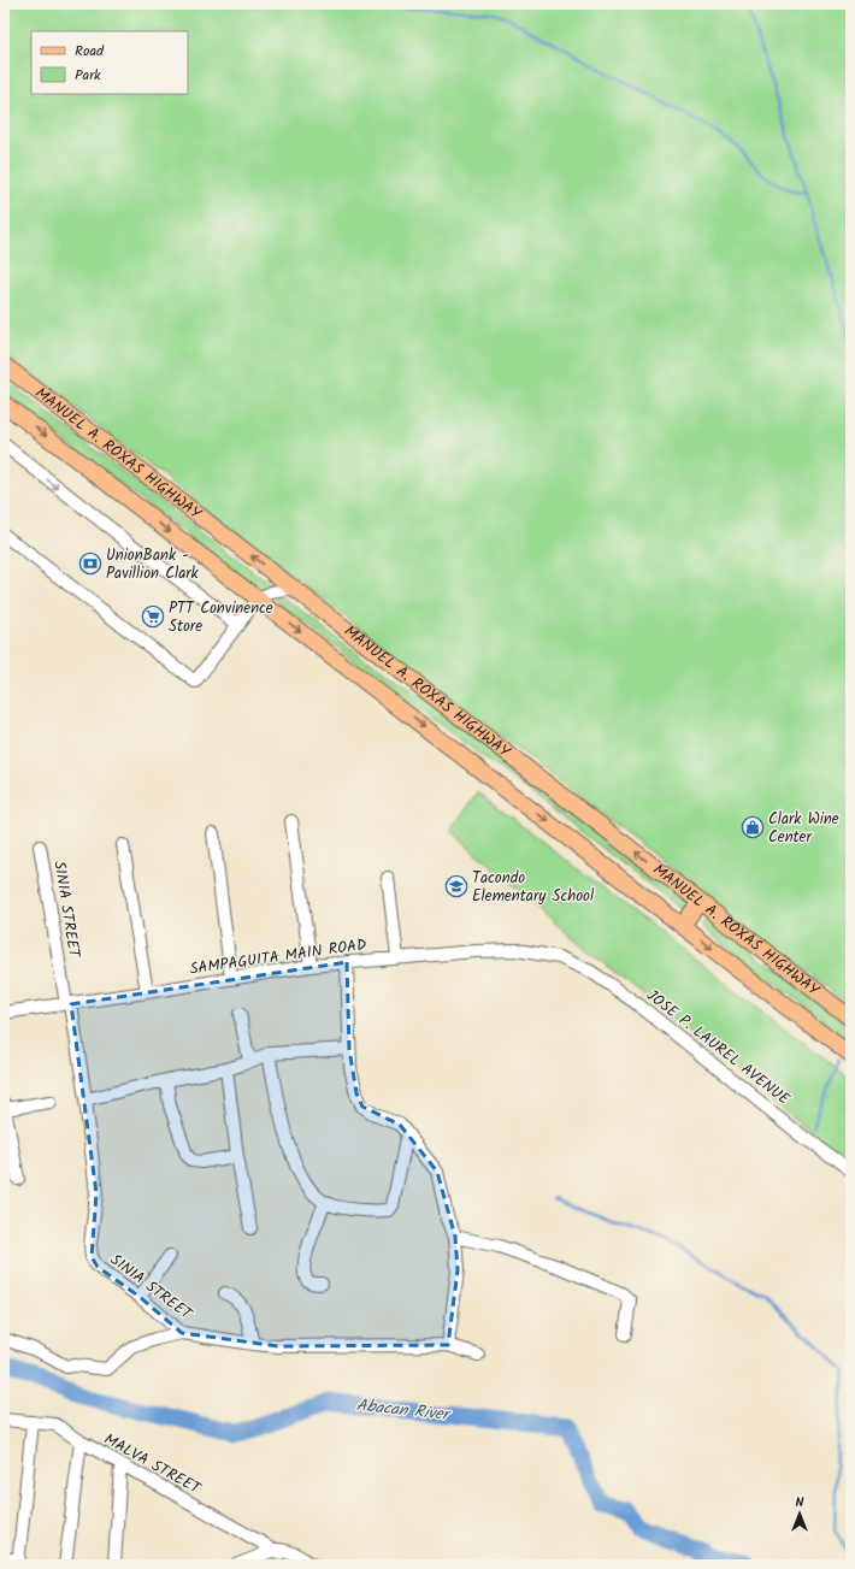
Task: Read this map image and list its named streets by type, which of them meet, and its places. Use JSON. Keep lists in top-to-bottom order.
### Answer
{
  "streets": {
    "main road": ["MANUEL A. ROXAS HIGHWAY"],
    "street": [
      "SINIA STREET",
      "SAMPAGUITA MAIN ROAD",
      "JOSE P. LAUREL AVENUE",
      "MALVA STREET"
    ]
  },
  "crossings": [
    ["SINIA STREET", "SAMPAGUITA MAIN ROAD"],
    ["SAMPAGUITA MAIN ROAD", "JOSE P. LAUREL AVENUE"]
  ],
  "water": ["Abacan River"],
  "places": {
    "bank": ["UnionBank - Pavillion Clark"],
    "supermarket": ["PTT Convinence Store"],
    "shop": ["Clark Wine Center"],
    "school or university": ["Tacondo Elementary School"]
  },
  "legend": ["Road", "Park"],
  "north": "top"
}
